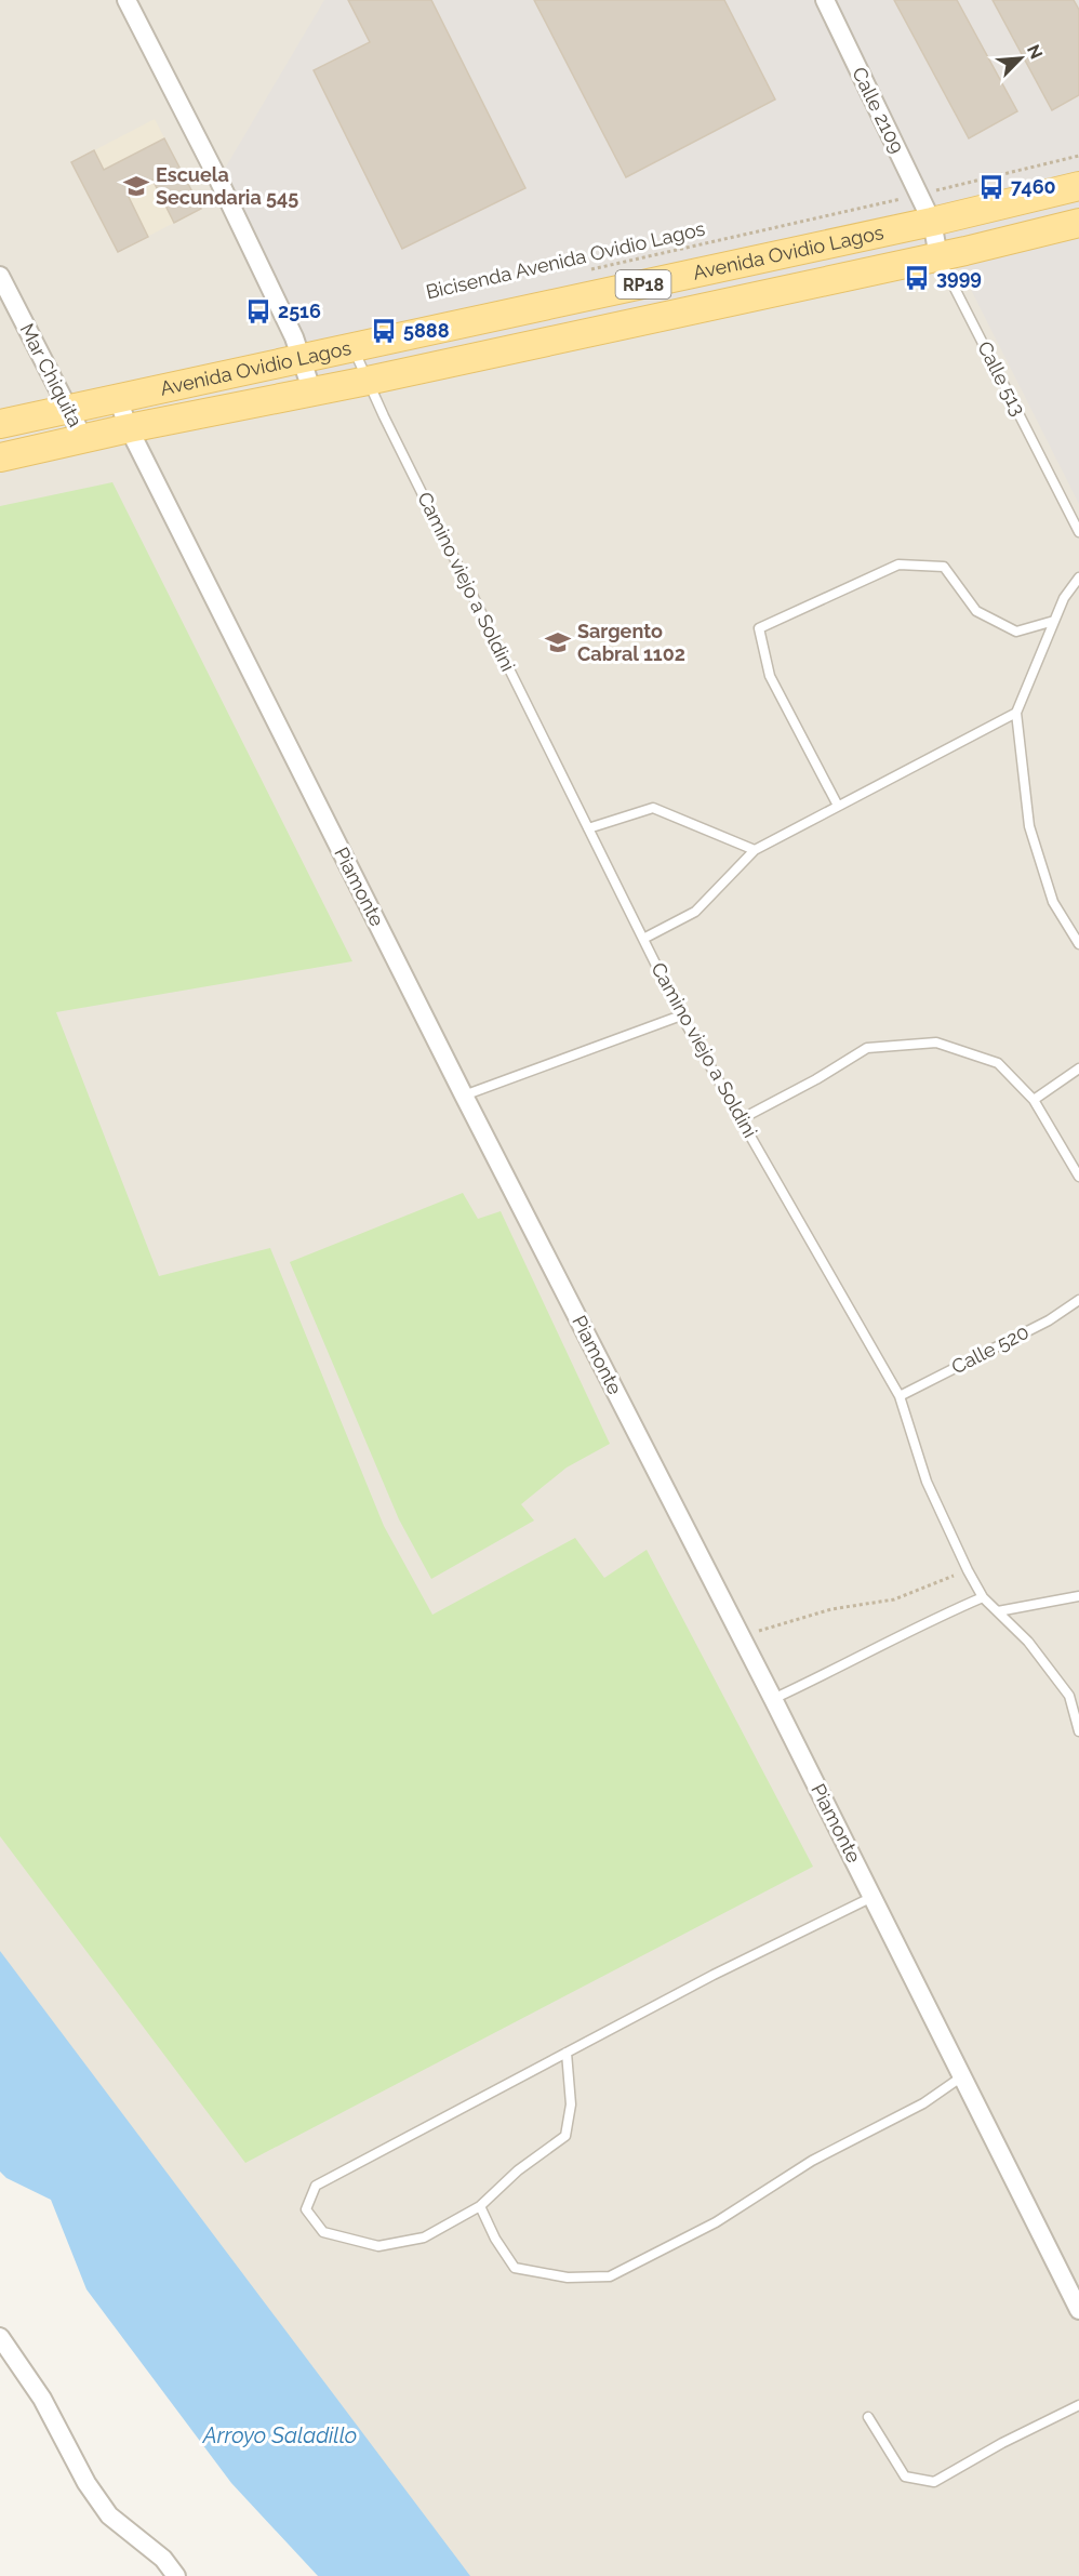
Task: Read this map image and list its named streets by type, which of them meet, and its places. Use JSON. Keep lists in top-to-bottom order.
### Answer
{
  "streets": {
    "main road": ["Avenida Ovidio Lagos", "RP18"],
    "street": [
      "Calle 2109",
      "Mar Chiquita",
      "Calle 513",
      "Piamonte"
    ],
    "lane": ["Camino viejo a Soldini", "Calle 520"],
    "path": ["Bicisenda Avenida Ovidio Lagos"]
  },
  "crossings": [
    ["Calle 2109", "Avenida Ovidio Lagos"],
    ["Calle 2109", "Bicisenda Avenida Ovidio Lagos"],
    ["Calle 2109", "Calle 513"],
    ["Avenida Ovidio Lagos", "Mar Chiquita"],
    ["Avenida Ovidio Lagos", "Calle 513"],
    ["Avenida Ovidio Lagos", "Camino viejo a Soldini"],
    ["Avenida Ovidio Lagos", "Piamonte"],
    ["Camino viejo a Soldini", "Calle 520"]
  ],
  "water": ["Arroyo Saladillo"],
  "places": {
    "school or university": ["Escuela Secundaria 545", "Sargento Cabral 1102"],
    "bus stop": [
      "7460",
      "3999",
      "2516",
      "5888"
    ]
  },
  "north": "top right"
}
